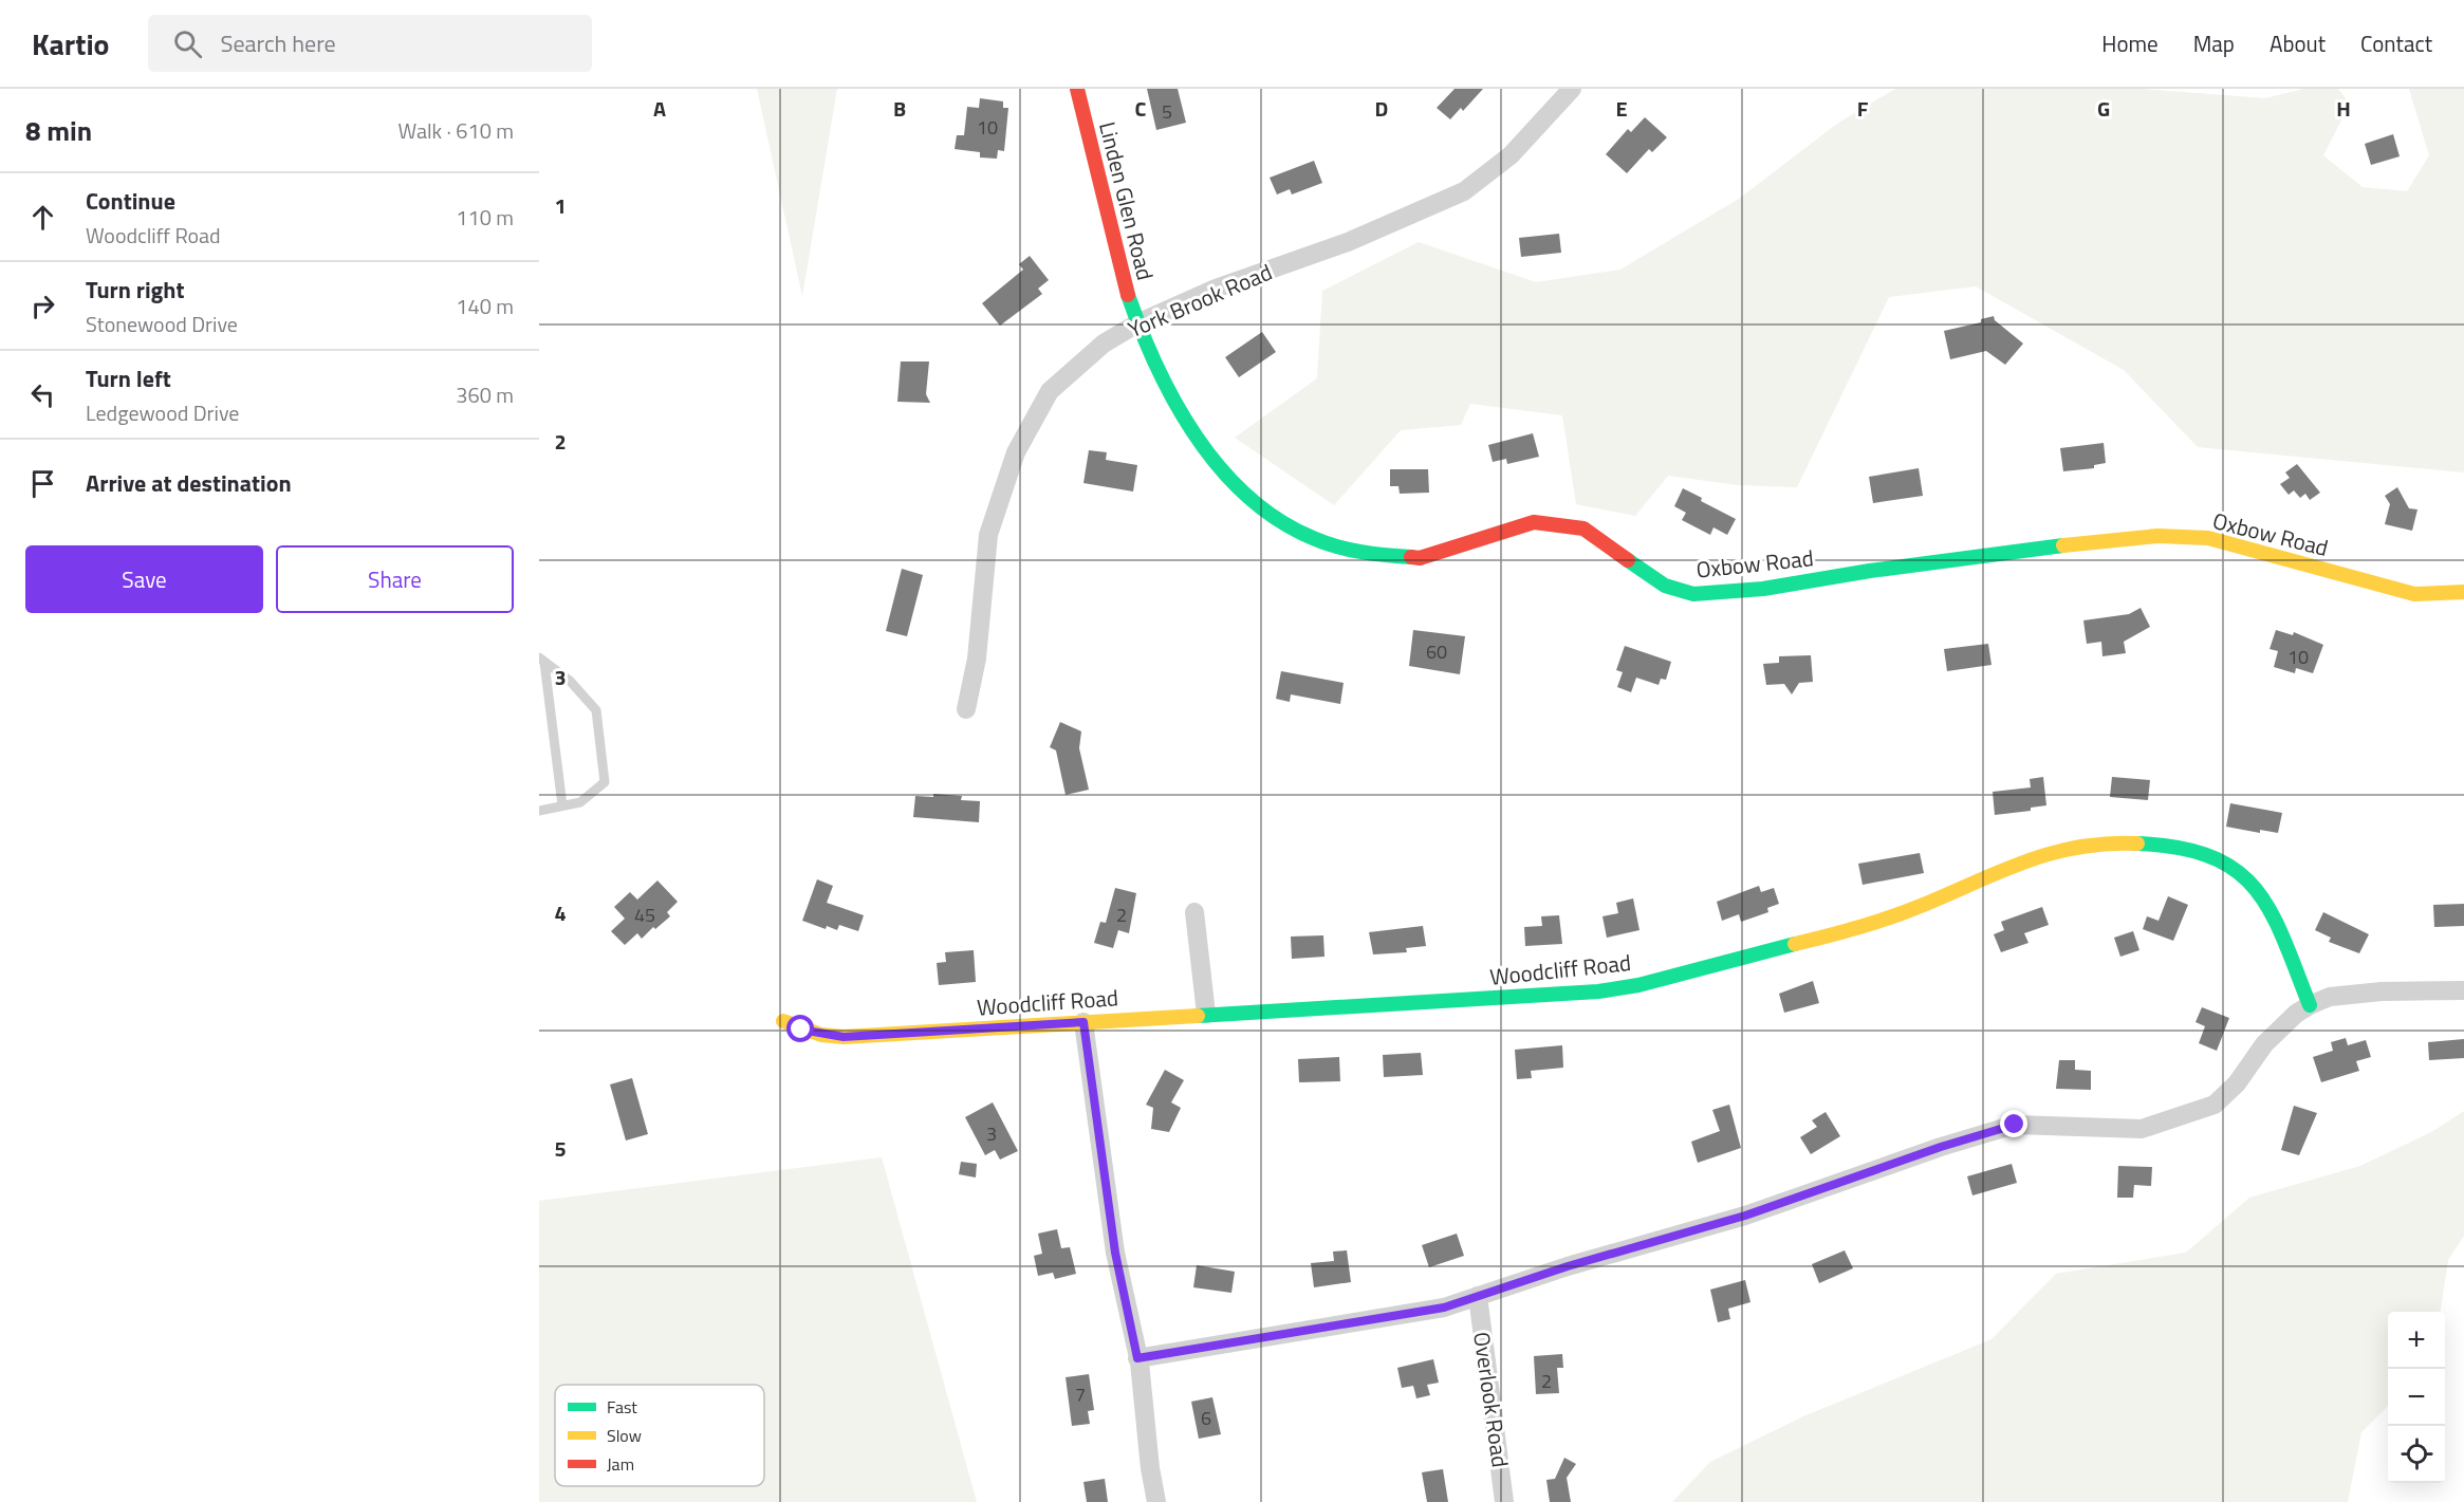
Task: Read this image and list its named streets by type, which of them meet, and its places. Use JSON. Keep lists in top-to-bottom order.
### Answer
{
  "streets": {
    "street": [
      "Linden Glen Road",
      "York Brook Road",
      "Oxbow Road",
      "Woodcliff Road",
      "Overlook Road"
    ]
  },
  "crossings": [
    ["Linden Glen Road", "York Brook Road"],
    ["Linden Glen Road", "Oxbow Road"],
    ["York Brook Road", "Oxbow Road"]
  ],
  "house_numbers": [
    "5",
    "10",
    "60",
    "10",
    "45",
    "2",
    "3",
    "2",
    "7",
    "6"
  ],
  "legend": ["Fast", "Slow", "Jam"],
  "page": {
    "header": "Kartio",
    "search": "Search here",
    "nav": [
      "Home",
      "Map",
      "About",
      "Contact"
    ],
    "heading": ["8 min", "Walk · 610 m"],
    "list": [
      ["Continue", "Woodcliff Road", "110 m"],
      ["Turn right", "Stonewood Drive", "140 m"],
      ["Turn left", "Ledgewood Drive", "360 m"],
      "Arrive at destination"
    ],
    "buttons": ["Save", "Share"],
    "map_buttons": ["+", "−"]
  },
  "grid": {
    "columns": [
      "A",
      "B",
      "C",
      "D",
      "E",
      "F",
      "G",
      "H"
    ],
    "rows": [
      "1",
      "2",
      "3",
      "4",
      "5"
    ]
  }
}
